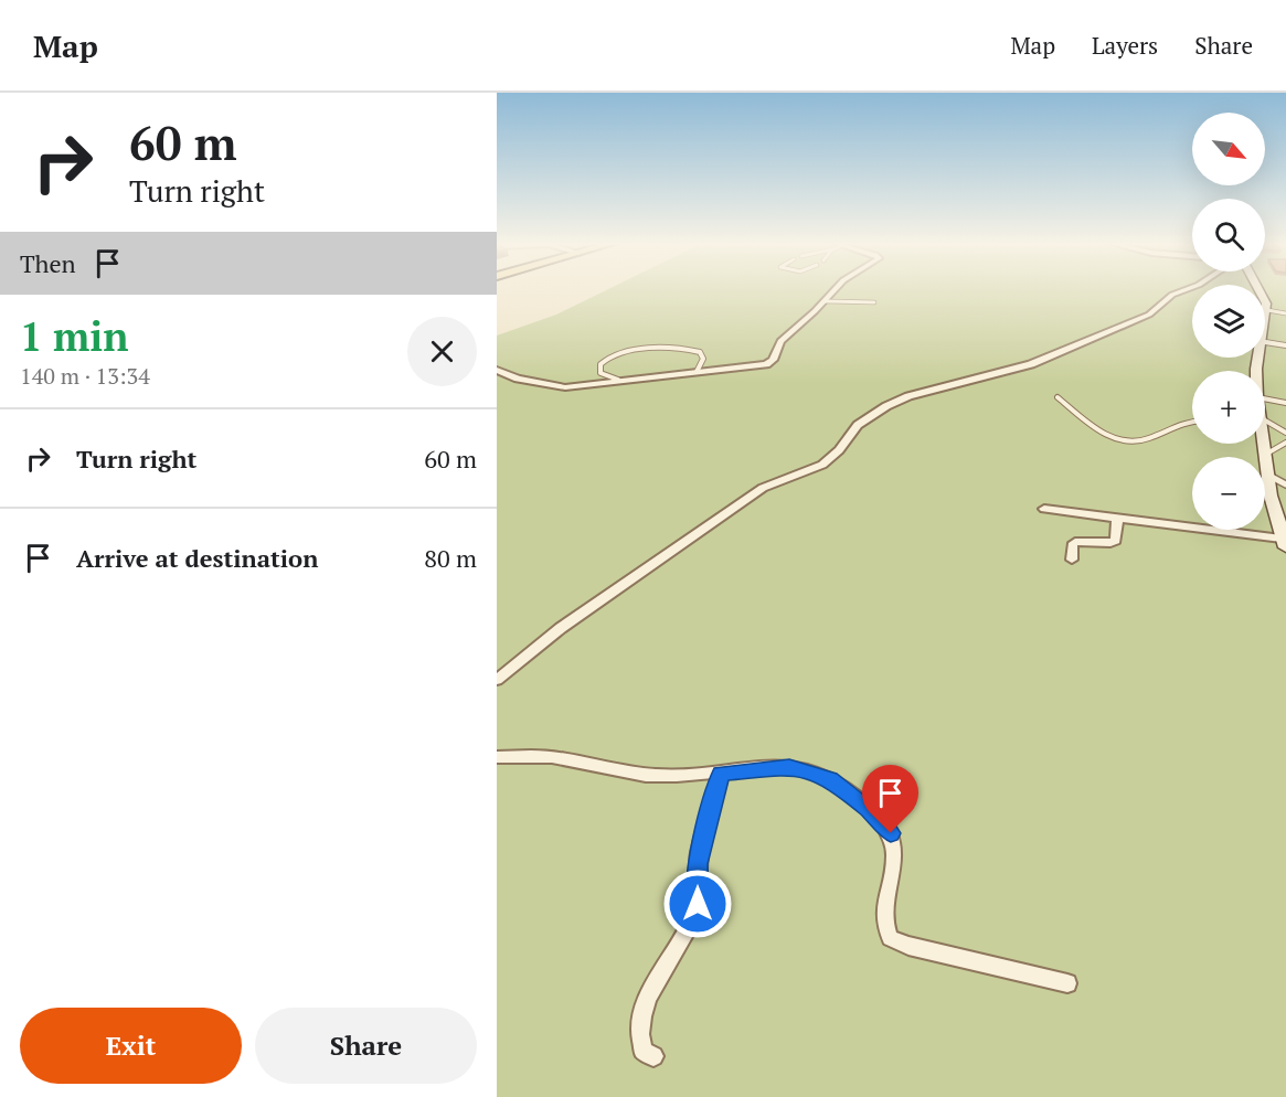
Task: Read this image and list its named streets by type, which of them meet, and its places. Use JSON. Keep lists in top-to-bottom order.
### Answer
{
  "north": "bottom right",
  "page": {
    "header": "Map",
    "nav": ["Map", "Layers", "Share"],
    "turn": ["60 m", "Turn right"],
    "map_buttons": ["+", "−"],
    "then": "Then",
    "heading": ["1 min", "140 m · 13:34"],
    "list": [
      {
        "name": "Turn right",
        "value": "60 m"
      },
      {
        "name": "Arrive at destination",
        "value": "80 m"
      }
    ],
    "buttons": ["Exit", "Share"]
  }
}
